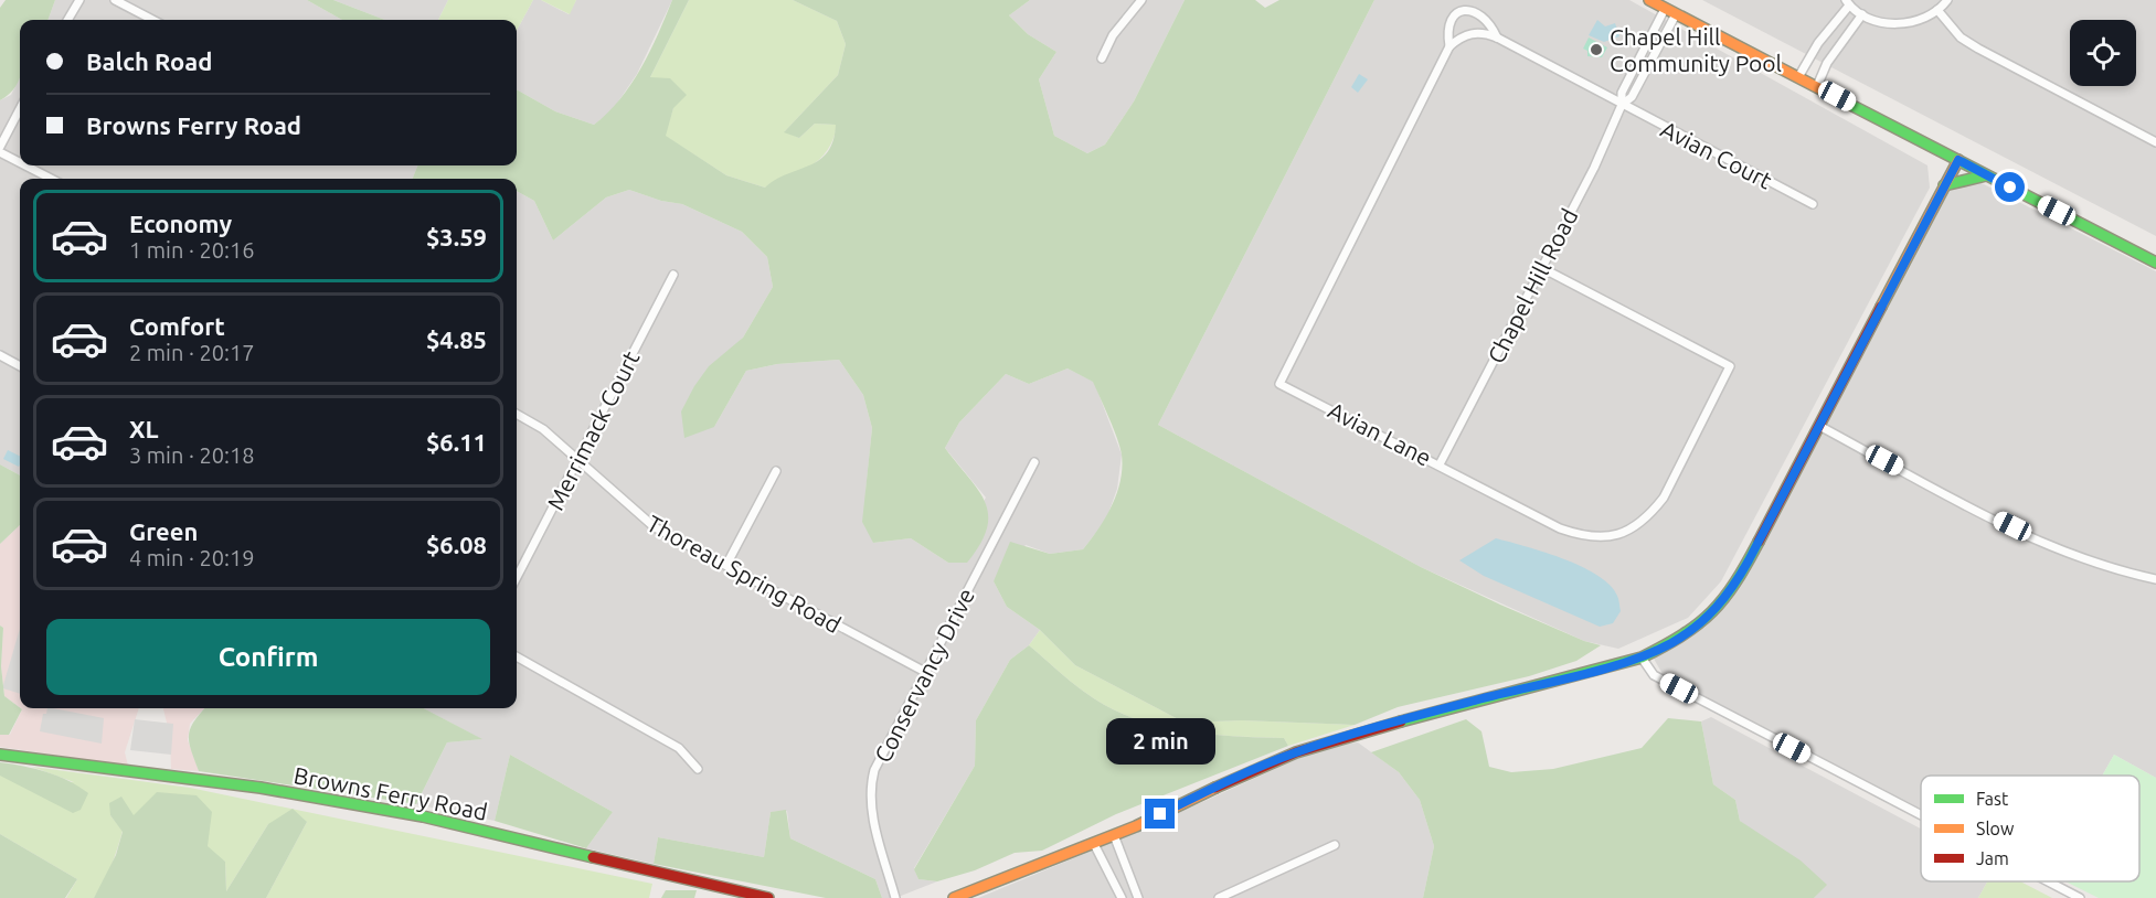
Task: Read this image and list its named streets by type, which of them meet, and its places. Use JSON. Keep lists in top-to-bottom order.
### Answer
{
  "streets": {
    "street": [
      "Avian Court",
      "Chapel Hill Road",
      "Merrimack Court",
      "Avian Lane",
      "Thoreau Spring Road",
      "Conservancy Drive",
      "Browns Ferry Road"
    ]
  },
  "crossings": [
    ["Avian Court", "Chapel Hill Road"],
    ["Chapel Hill Road", "Avian Lane"],
    ["Merrimack Court", "Thoreau Spring Road"],
    ["Thoreau Spring Road", "Conservancy Drive"]
  ],
  "places": ["Chapel Hill Community Pool"],
  "legend": ["Fast", "Slow", "Jam"],
  "page": {
    "banner": ["Balch Road", "Browns Ferry Road"],
    "list": [
      {
        "name": "Economy",
        "note": "1 min · 20:16",
        "value": "$3.59"
      },
      {
        "name": "Comfort",
        "note": "2 min · 20:17",
        "value": "$4.85"
      },
      {
        "name": "XL",
        "note": "3 min · 20:18",
        "value": "$6.11"
      },
      {
        "name": "Green",
        "note": "4 min · 20:19",
        "value": "$6.08"
      }
    ],
    "buttons": "Confirm",
    "bubble": "2 min"
  }
}
